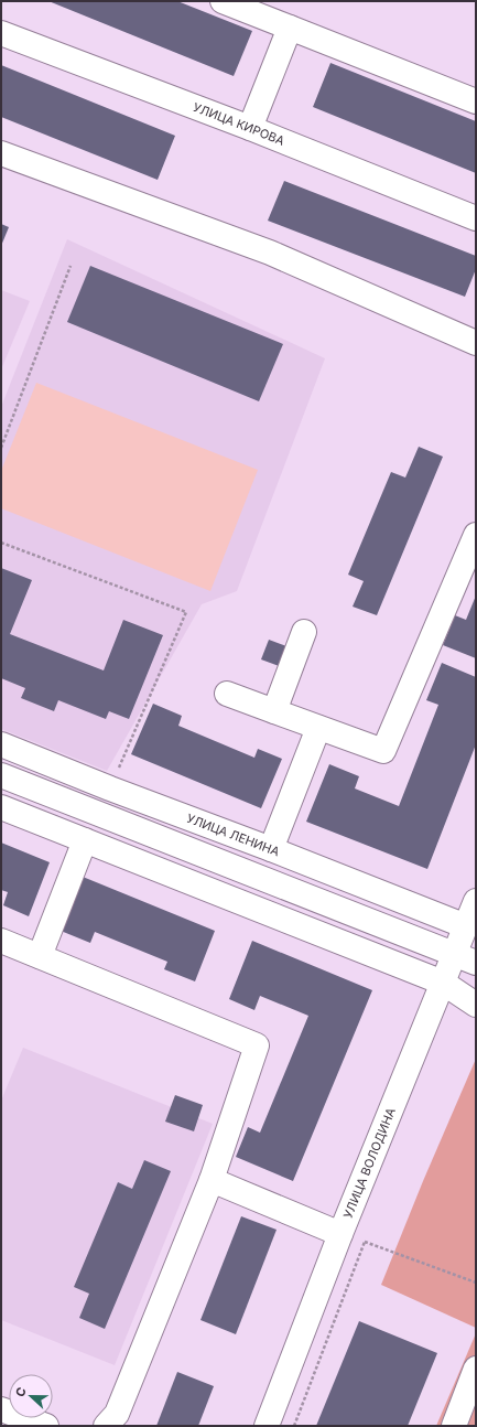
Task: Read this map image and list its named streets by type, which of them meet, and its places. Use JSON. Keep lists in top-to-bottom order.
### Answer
{
  "streets": {
    "street": ["УЛИЦА КИРОВА", "УЛИЦА ЛЕНИНА", "УЛИЦА ВОЛОДИНА"]
  },
  "crossings": [
    ["УЛИЦА ЛЕНИНА", "УЛИЦА ВОЛОДИНА"]
  ],
  "north": "left"
}
